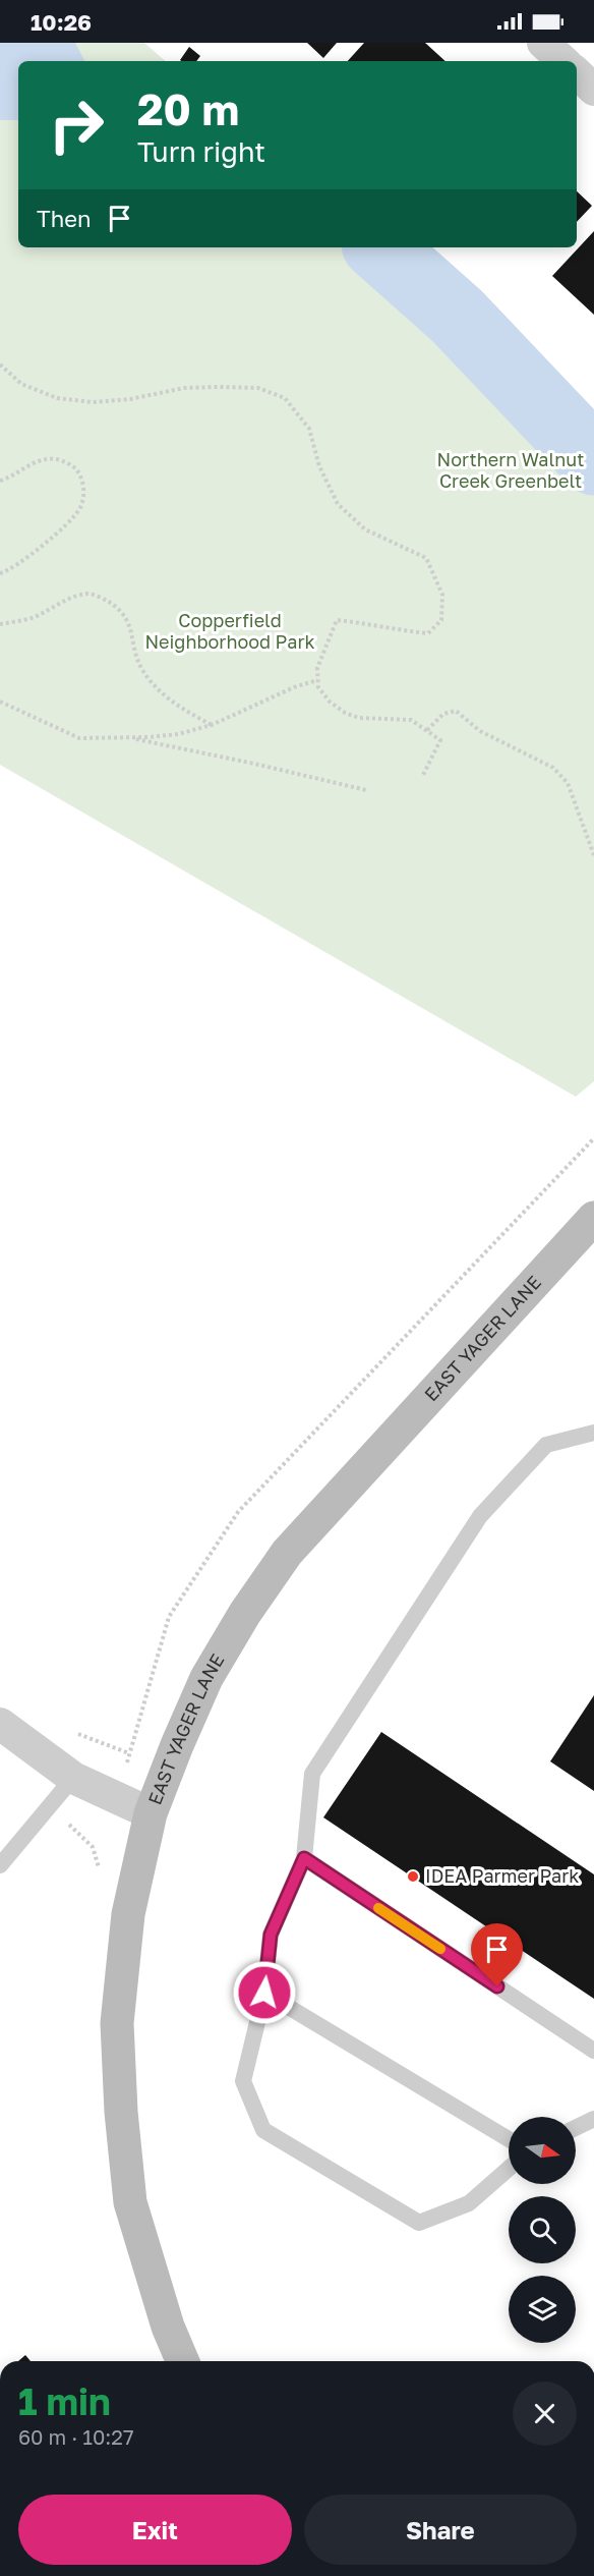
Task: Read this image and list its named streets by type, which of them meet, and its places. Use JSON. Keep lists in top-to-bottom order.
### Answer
{
  "streets": {
    "street": ["EAST YAGER LANE"]
  },
  "parks": ["Northern Walnut Creek Greenbelt", "Copperfield Neighborhood Park"],
  "places": ["IDEA Parmer Park"],
  "north": "right",
  "page": {
    "status": "10:26",
    "turn": ["20 m", "Turn right"],
    "then": "Then",
    "heading": ["1 min", "60 m · 10:27"],
    "buttons": ["Exit", "Share"]
  }
}
